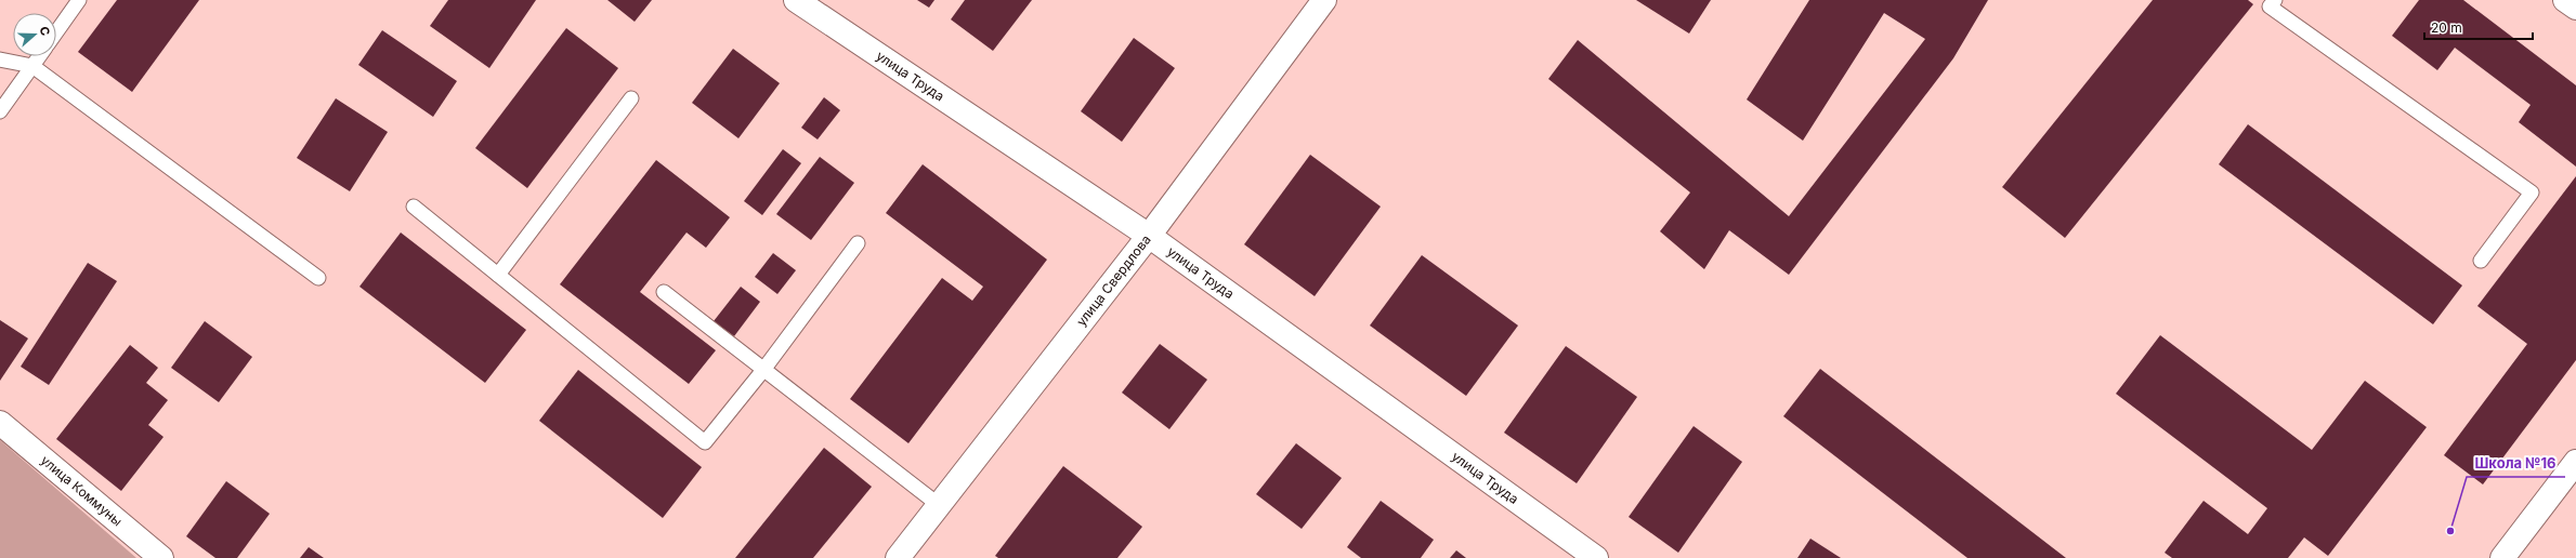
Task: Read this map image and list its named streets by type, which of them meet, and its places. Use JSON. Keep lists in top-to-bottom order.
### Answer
{
  "streets": {
    "street": ["улица Труда", "улица Свердлова", "улица Коммуны"]
  },
  "crossings": [
    ["улица Труда", "улица Свердлова"]
  ],
  "places": ["Школа №16"],
  "scale_bar": "20 m",
  "north": "right"
}
